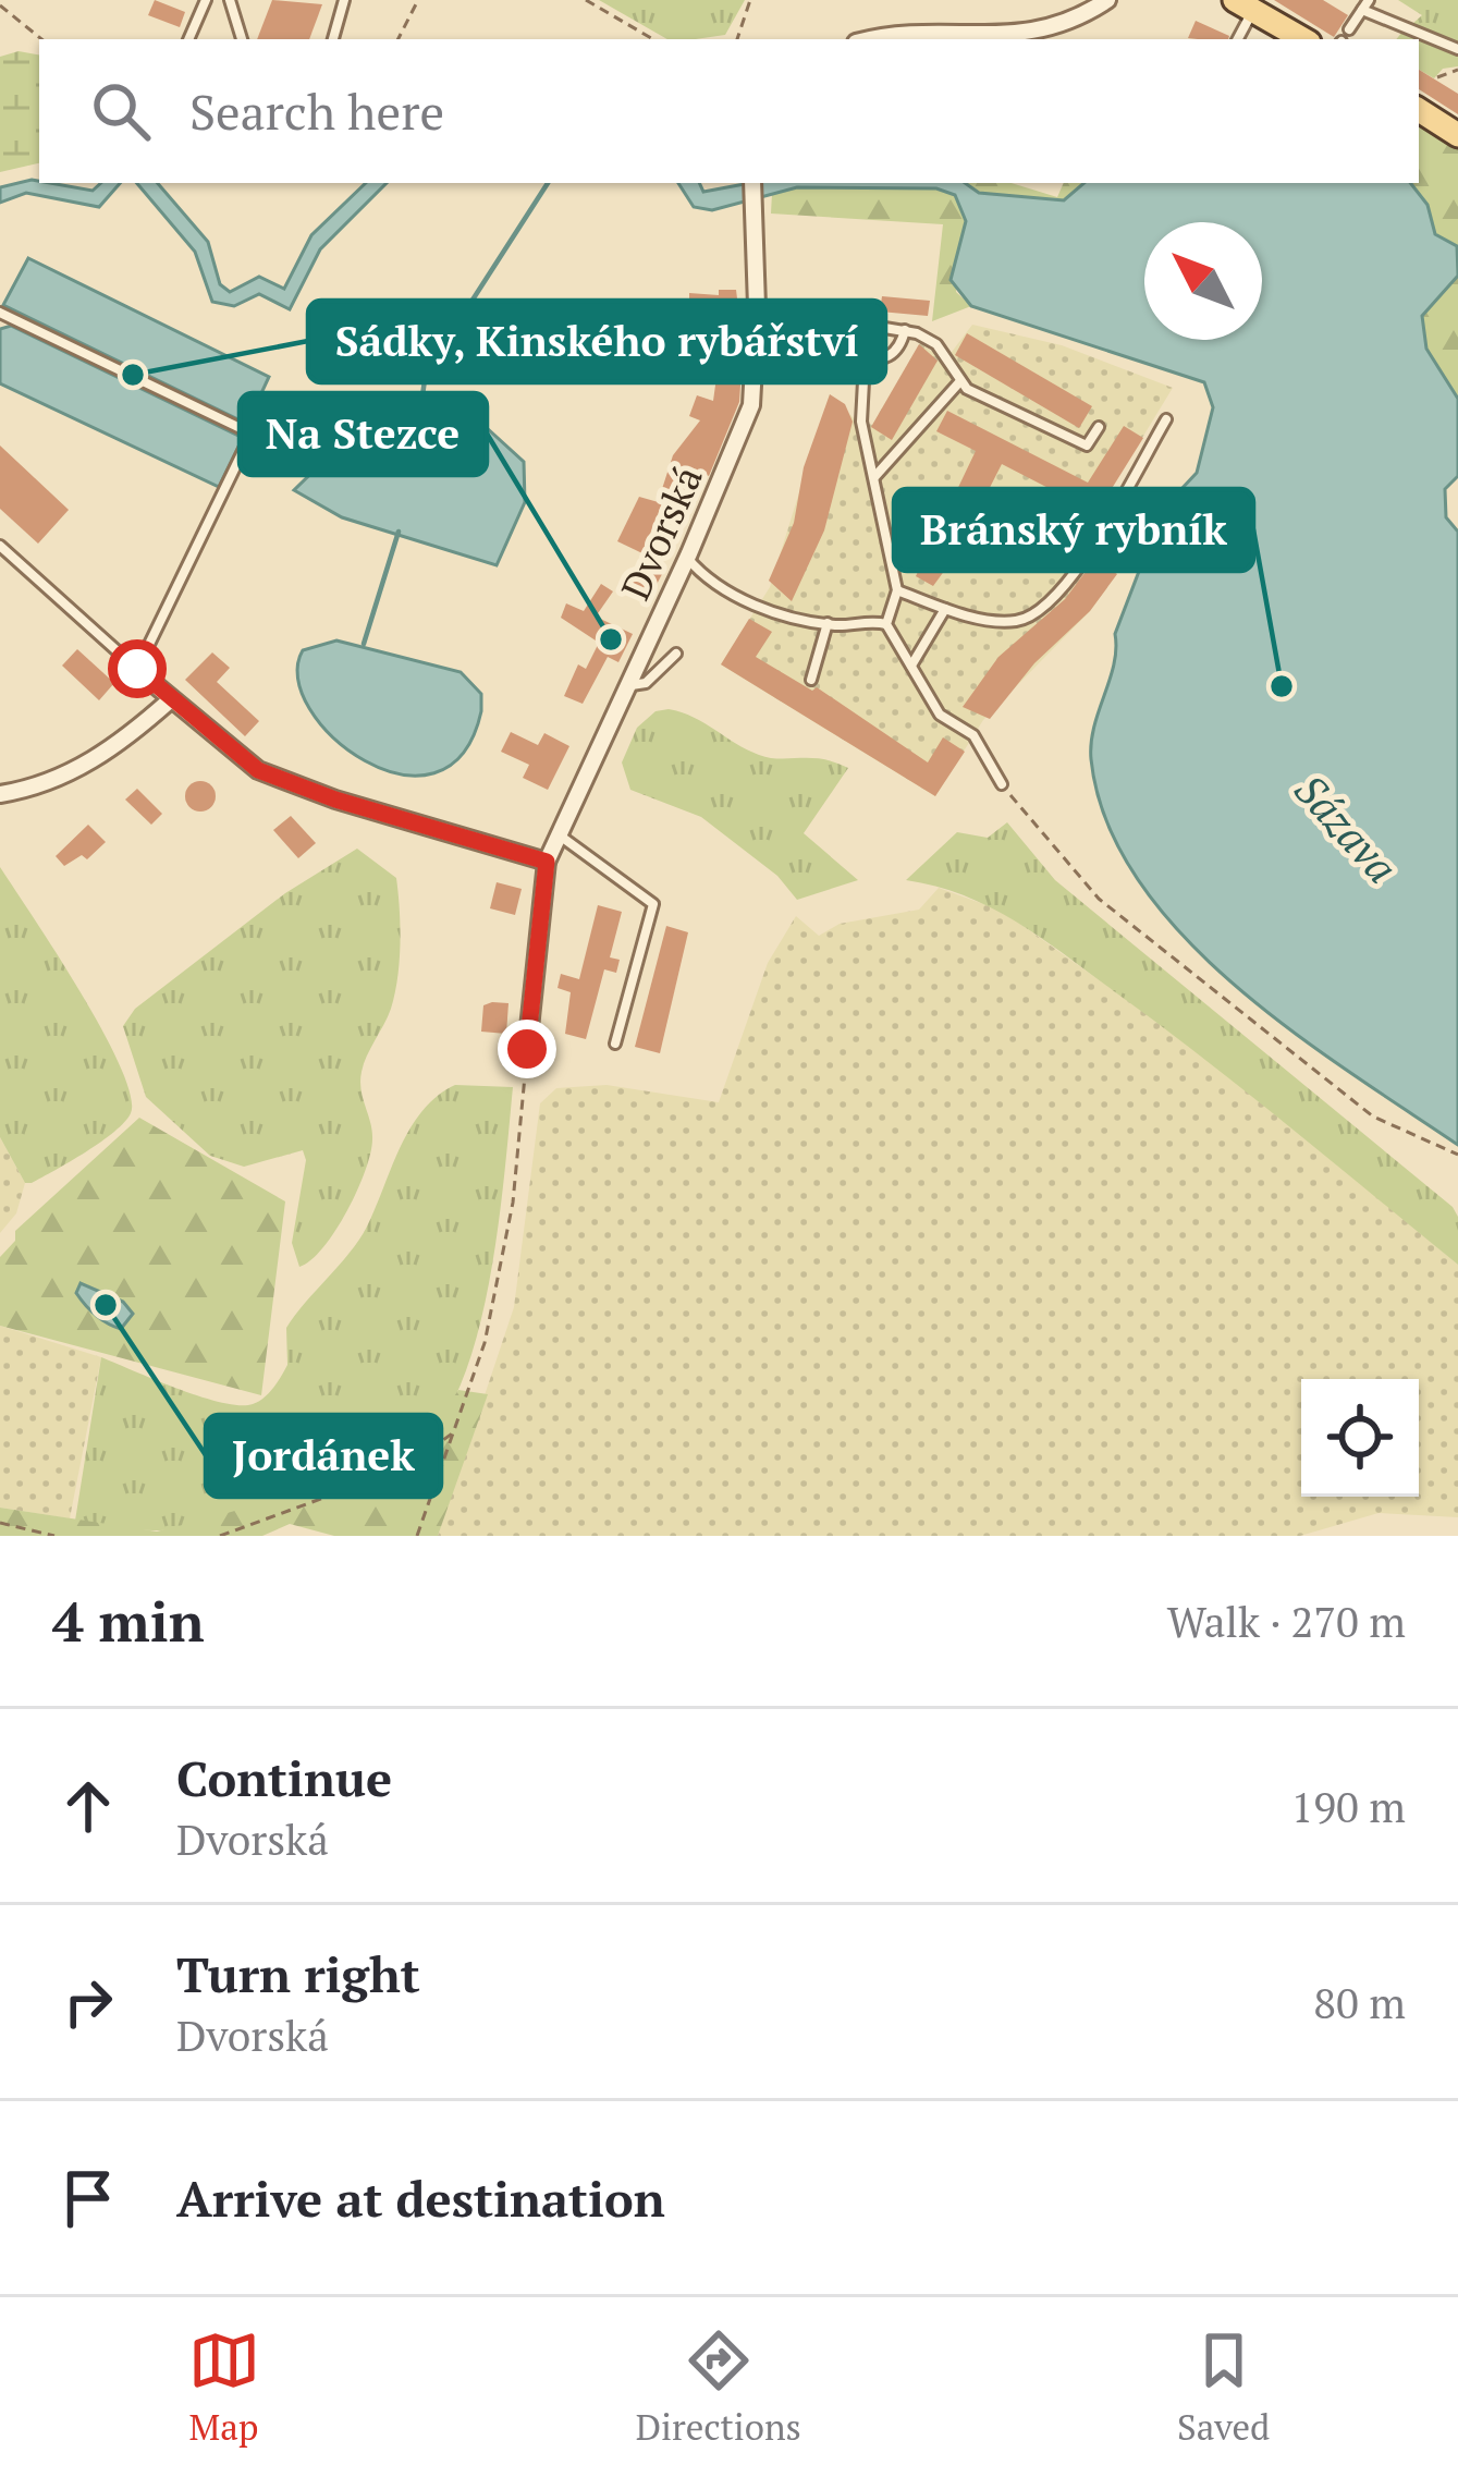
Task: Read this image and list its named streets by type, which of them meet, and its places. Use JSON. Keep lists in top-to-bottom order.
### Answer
{
  "streets": {
    "street": ["Dvorská"]
  },
  "water": ["Sázava"],
  "places": [
    "Sádky, Kinského rybářství",
    "Na Stezce",
    "Bránský rybník",
    "Jordánek"
  ],
  "north": "top left",
  "page": {
    "search": "Search here",
    "heading": ["4 min", "Walk · 270 m"],
    "list": [
      ["Continue", "Dvorská", "190 m"],
      ["Turn right", "Dvorská", "80 m"],
      "Arrive at destination"
    ],
    "nav": ["Map", "Directions", "Saved"]
  }
}
